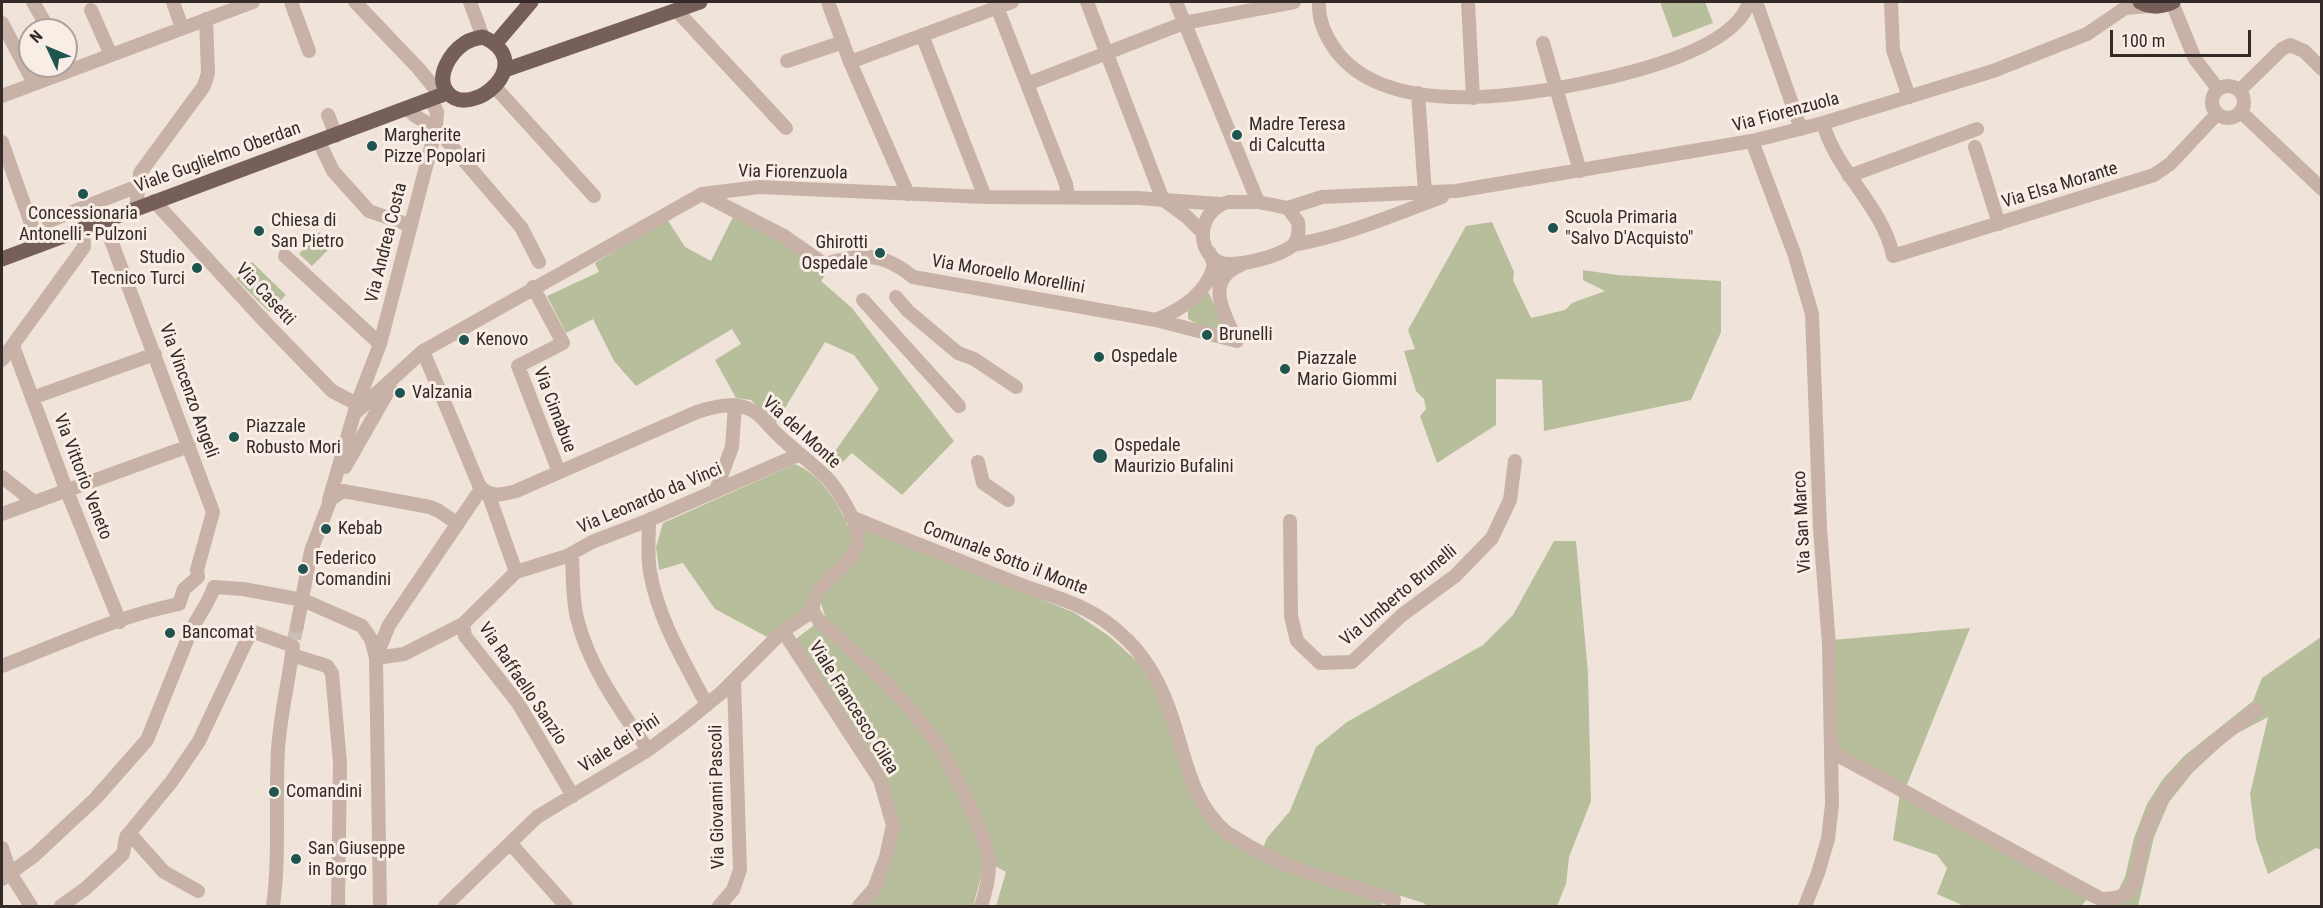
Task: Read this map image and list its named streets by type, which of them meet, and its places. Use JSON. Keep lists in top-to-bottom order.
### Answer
{
  "streets": {
    "main road": ["Viale Guglielmo Oberdan"],
    "street": [
      "Via Fiorenzuola",
      "Via Elsa Morante",
      "Via Andrea Costa",
      "Via Moroello Morellini",
      "Via Casetti",
      "Via Vincenzo Angeli",
      "Via Cimabue",
      "Via del Monte",
      "Via Vittorio Veneto",
      "Via Leonardo da Vinci",
      "Via San Marco",
      "Comunale Sotto il Monte",
      "Via Umberto Brunelli",
      "Via Raffaello Sanzio",
      "Viale Francesco Cilea",
      "Viale dei Pini",
      "Via Giovanni Pascoli"
    ]
  },
  "crossings": [
    ["Via Fiorenzuola", "Via Andrea Costa"],
    ["Via Fiorenzuola", "Via Moroello Morellini"],
    ["Via Fiorenzuola", "Via Casetti"],
    ["Via Fiorenzuola", "Via Cimabue"],
    ["Via Fiorenzuola", "Via San Marco"],
    ["Viale Guglielmo Oberdan", "Via Andrea Costa"],
    ["Viale Guglielmo Oberdan", "Via Casetti"],
    ["Viale Guglielmo Oberdan", "Via Vincenzo Angeli"],
    ["Via Andrea Costa", "Via Casetti"],
    ["Via Cimabue", "Via del Monte"],
    ["Via del Monte", "Via Leonardo da Vinci"],
    ["Via del Monte", "Comunale Sotto il Monte"],
    ["Via del Monte", "Viale dei Pini"],
    ["Via Leonardo da Vinci", "Via Raffaello Sanzio"],
    ["Via Raffaello Sanzio", "Viale dei Pini"],
    ["Viale Francesco Cilea", "Viale dei Pini"],
    ["Viale dei Pini", "Via Giovanni Pascoli"]
  ],
  "places": [
    "Madre Teresa di Calcutta",
    "Margherite Pizze Popolari",
    "Concessionaria Antonelli - Pulzoni",
    "Scuola Primaria \"Salvo D'Acquisto\"",
    "Chiesa di San Pietro",
    "Ghirotti Ospedale",
    "Studio Tecnico Turci",
    "Brunelli",
    "Kenovo",
    "Ospedale",
    "Piazzale Mario Giommi",
    "Valzania",
    "Piazzale Robusto Mori",
    "Ospedale Maurizio Bufalini",
    "Kebab",
    "Federico Comandini",
    "Bancomat",
    "Comandini",
    "San Giuseppe in Borgo"
  ],
  "scale_bar": "100 m",
  "north": "top left"
}
